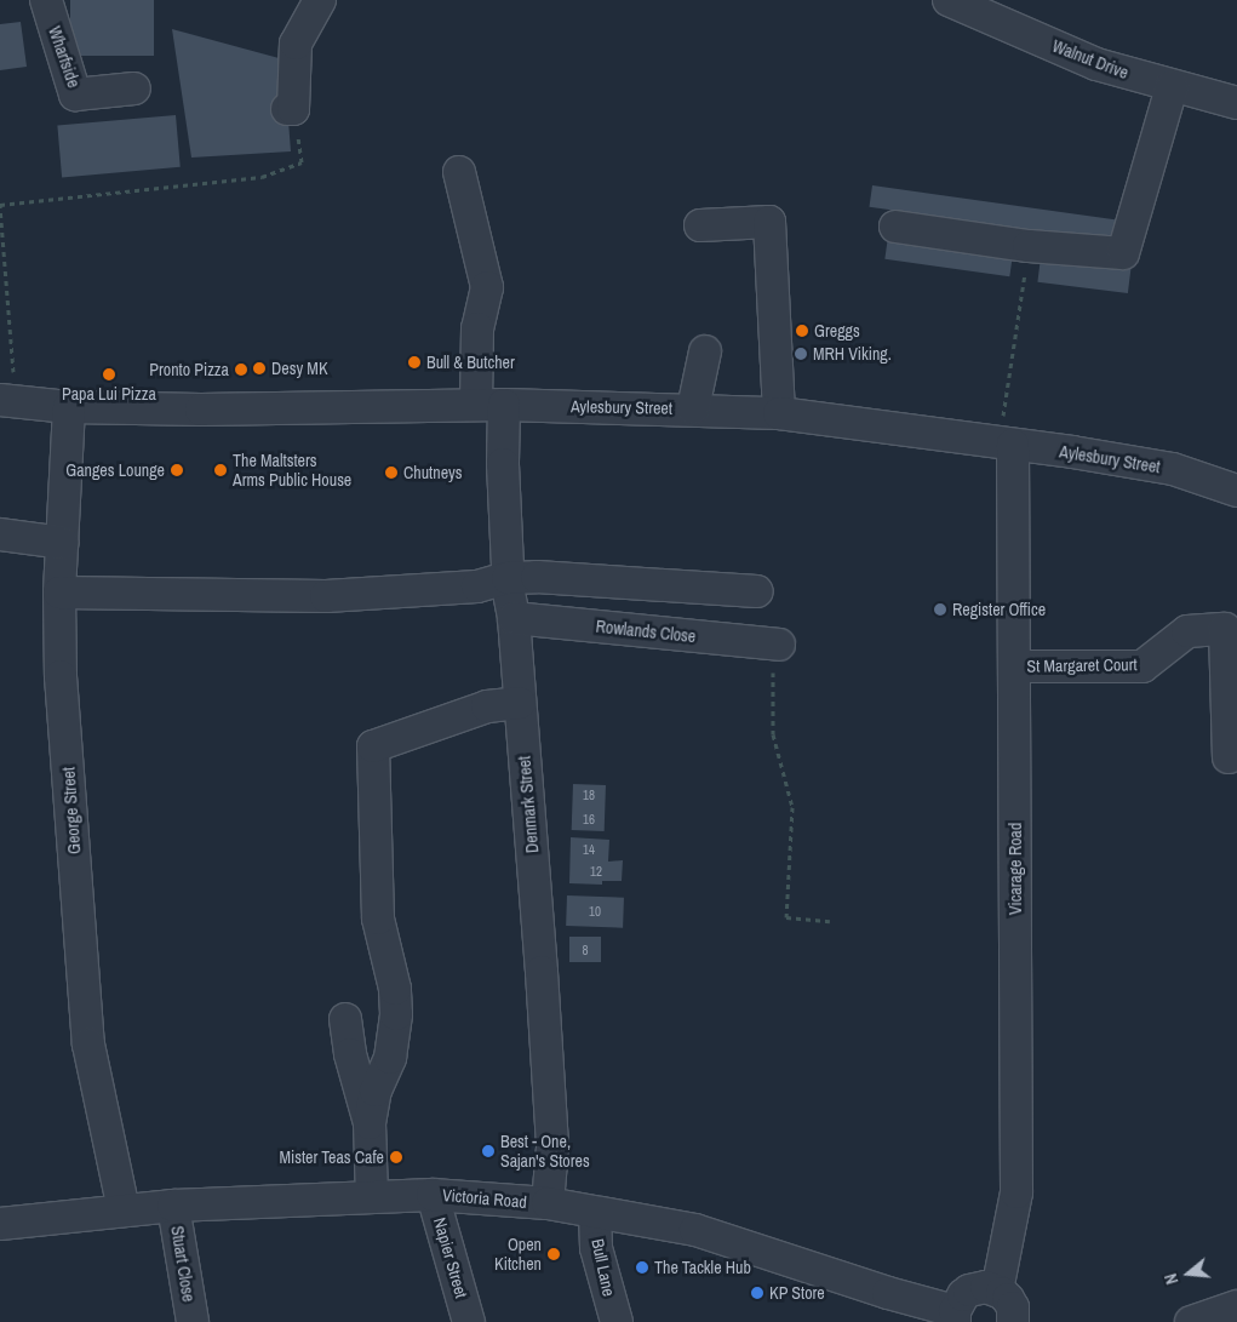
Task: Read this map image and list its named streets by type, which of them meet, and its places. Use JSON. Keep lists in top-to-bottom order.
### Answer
{
  "streets": {
    "street": [
      "Wharfside",
      "Walnut Drive",
      "Aylesbury Street",
      "Rowlands Close",
      "St Margaret Court",
      "Denmark Street",
      "George Street",
      "Vicarage Road",
      "Victoria Road",
      "Napier Street",
      "Stuart Close",
      "Bull Lane"
    ]
  },
  "crossings": [
    ["Aylesbury Street", "Denmark Street"],
    ["Aylesbury Street", "George Street"],
    ["Aylesbury Street", "Vicarage Road"],
    ["Rowlands Close", "Denmark Street"],
    ["St Margaret Court", "Vicarage Road"],
    ["Denmark Street", "Victoria Road"],
    ["George Street", "Victoria Road"],
    ["Victoria Road", "Napier Street"],
    ["Victoria Road", "Stuart Close"],
    ["Victoria Road", "Bull Lane"]
  ],
  "places": [
    "Greggs",
    "MRH Viking.",
    "Bull & Butcher",
    "Desy MK",
    "Pronto Pizza",
    "Papa Lui Pizza",
    "Ganges Lounge",
    "The Maltsters Arms Public House",
    "Chutneys",
    "Register Office",
    "Best - One, Sajan's Stores",
    "Mister Teas Cafe",
    "Open Kitchen",
    "The Tackle Hub",
    "KP Store"
  ],
  "house_numbers": [
    "18",
    "16",
    "14",
    "12",
    "10",
    "8"
  ],
  "north": "left"
}
